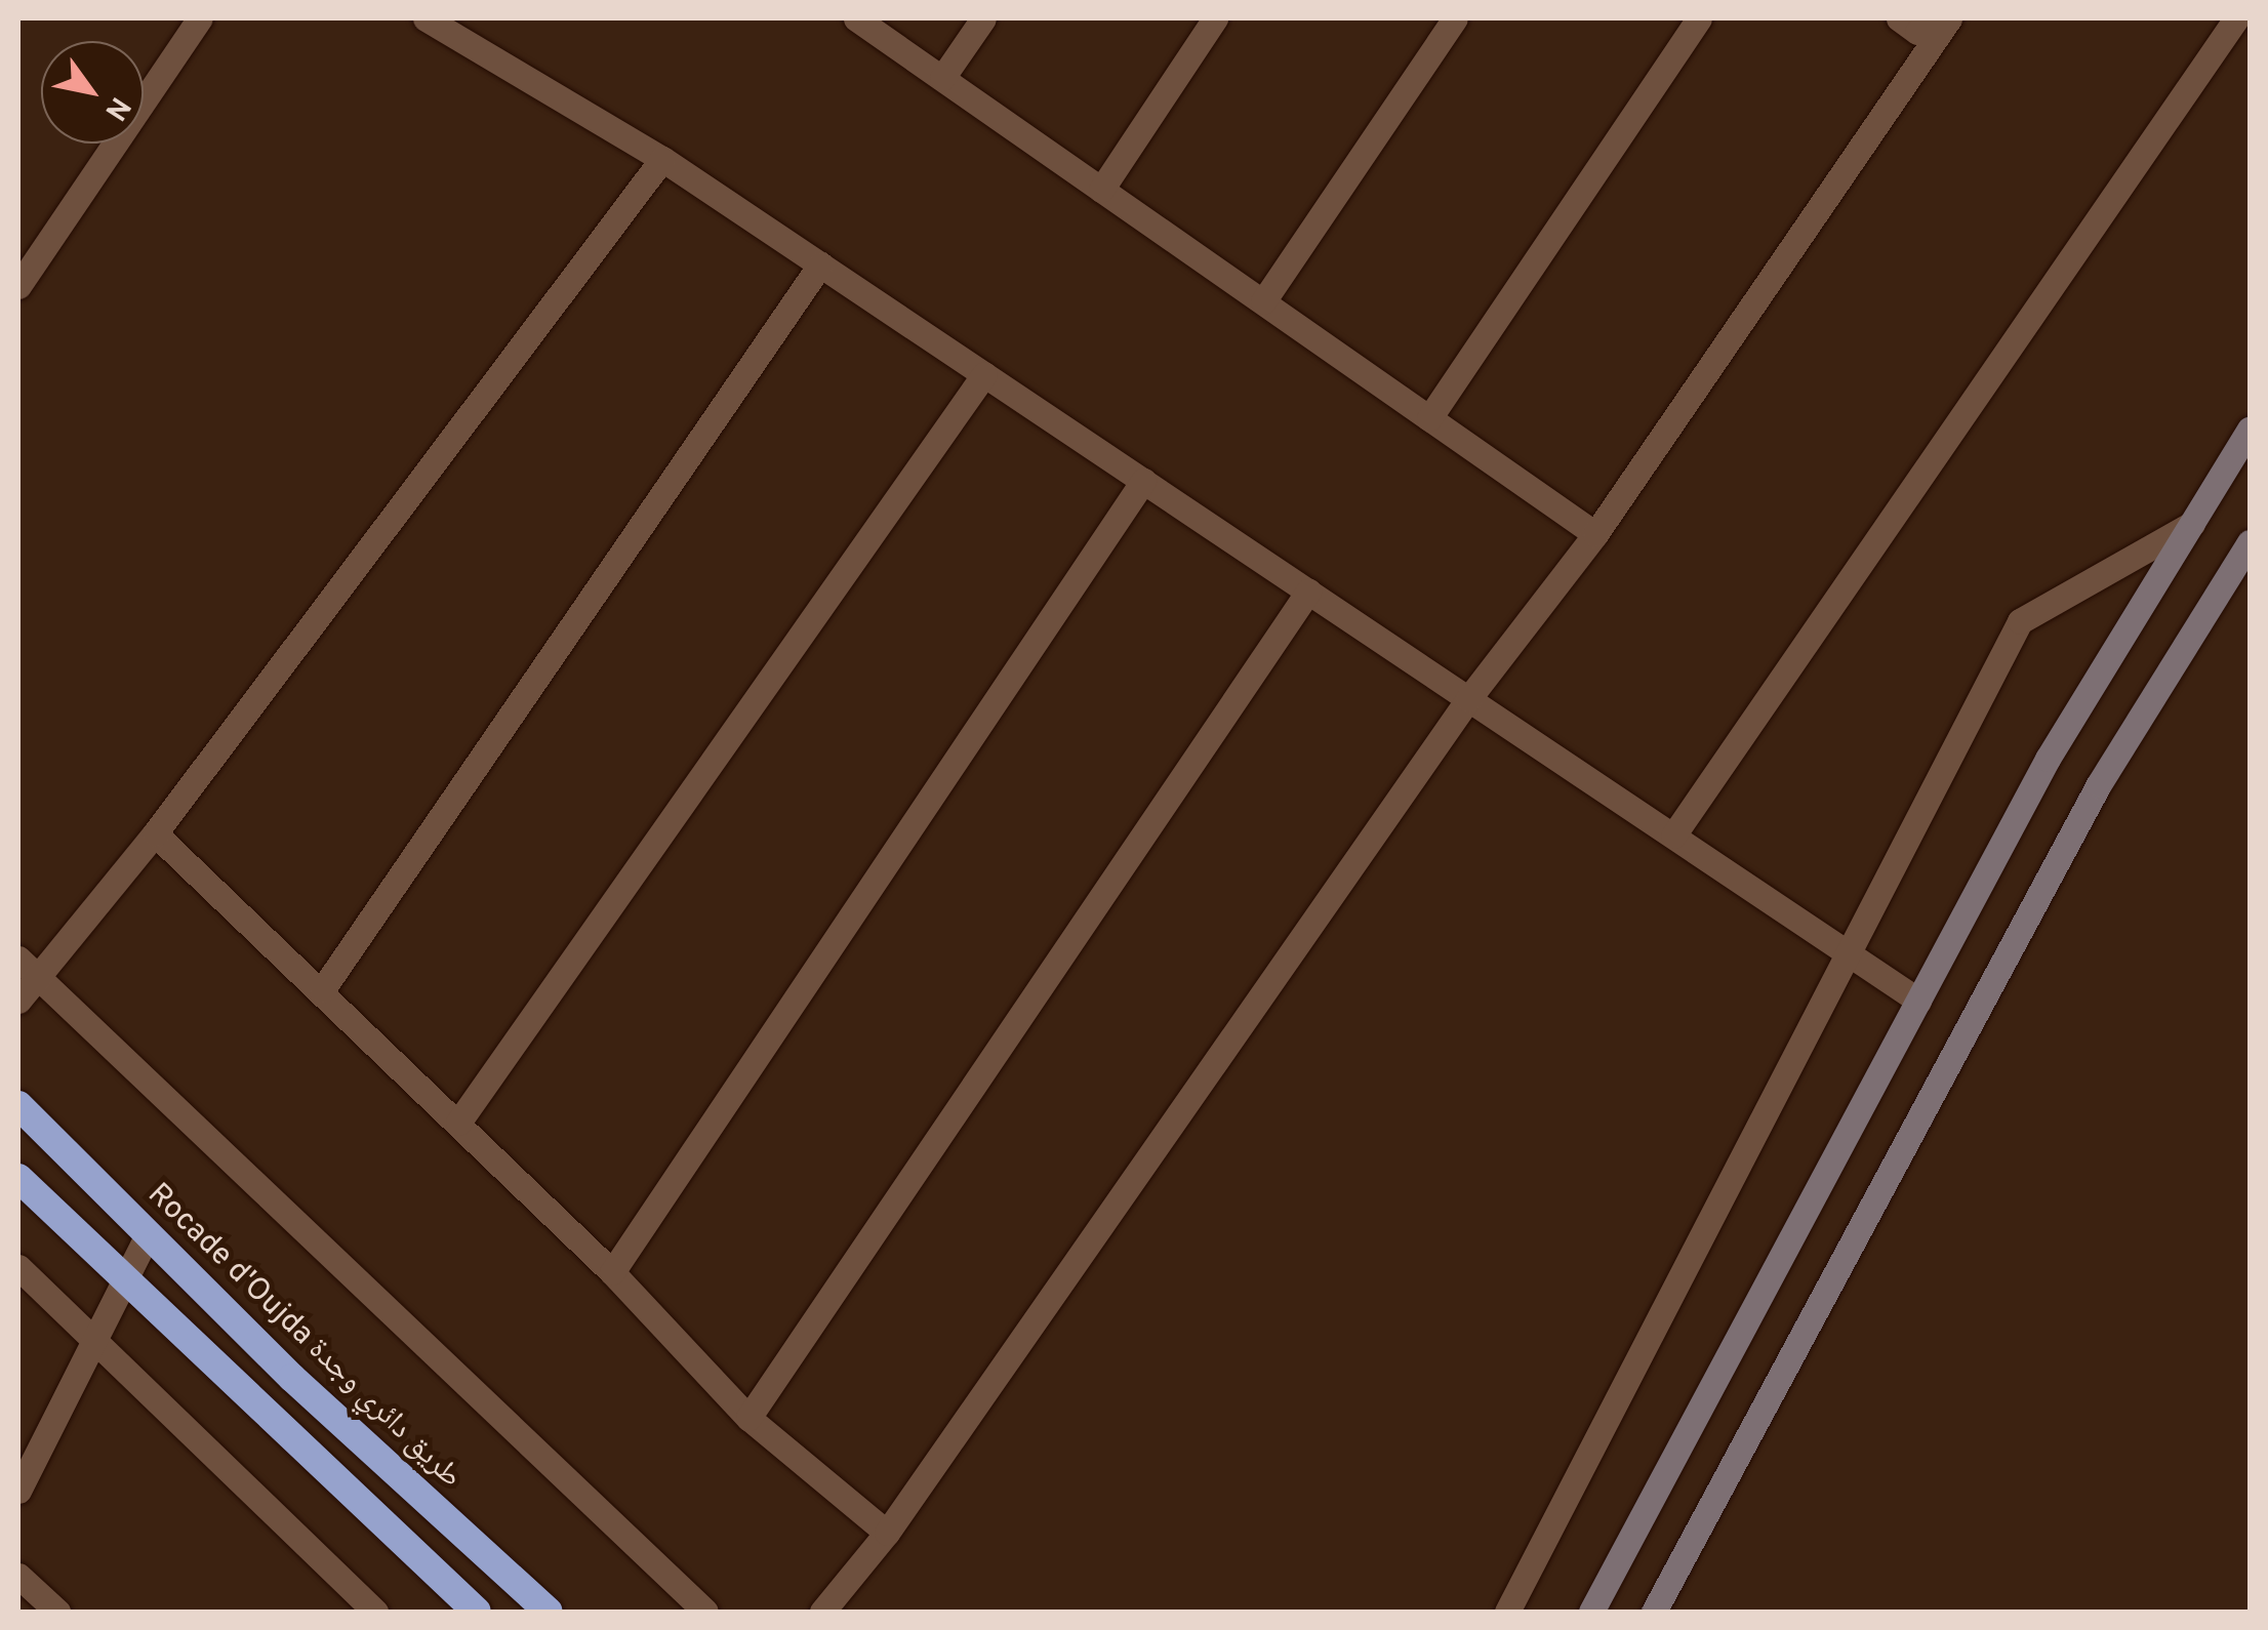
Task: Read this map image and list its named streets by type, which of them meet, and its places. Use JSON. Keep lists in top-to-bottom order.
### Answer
{
  "streets": {
    "highway": ["Rocade d'Oujda طريق دائري وجدة"]
  },
  "north": "bottom right"
}
